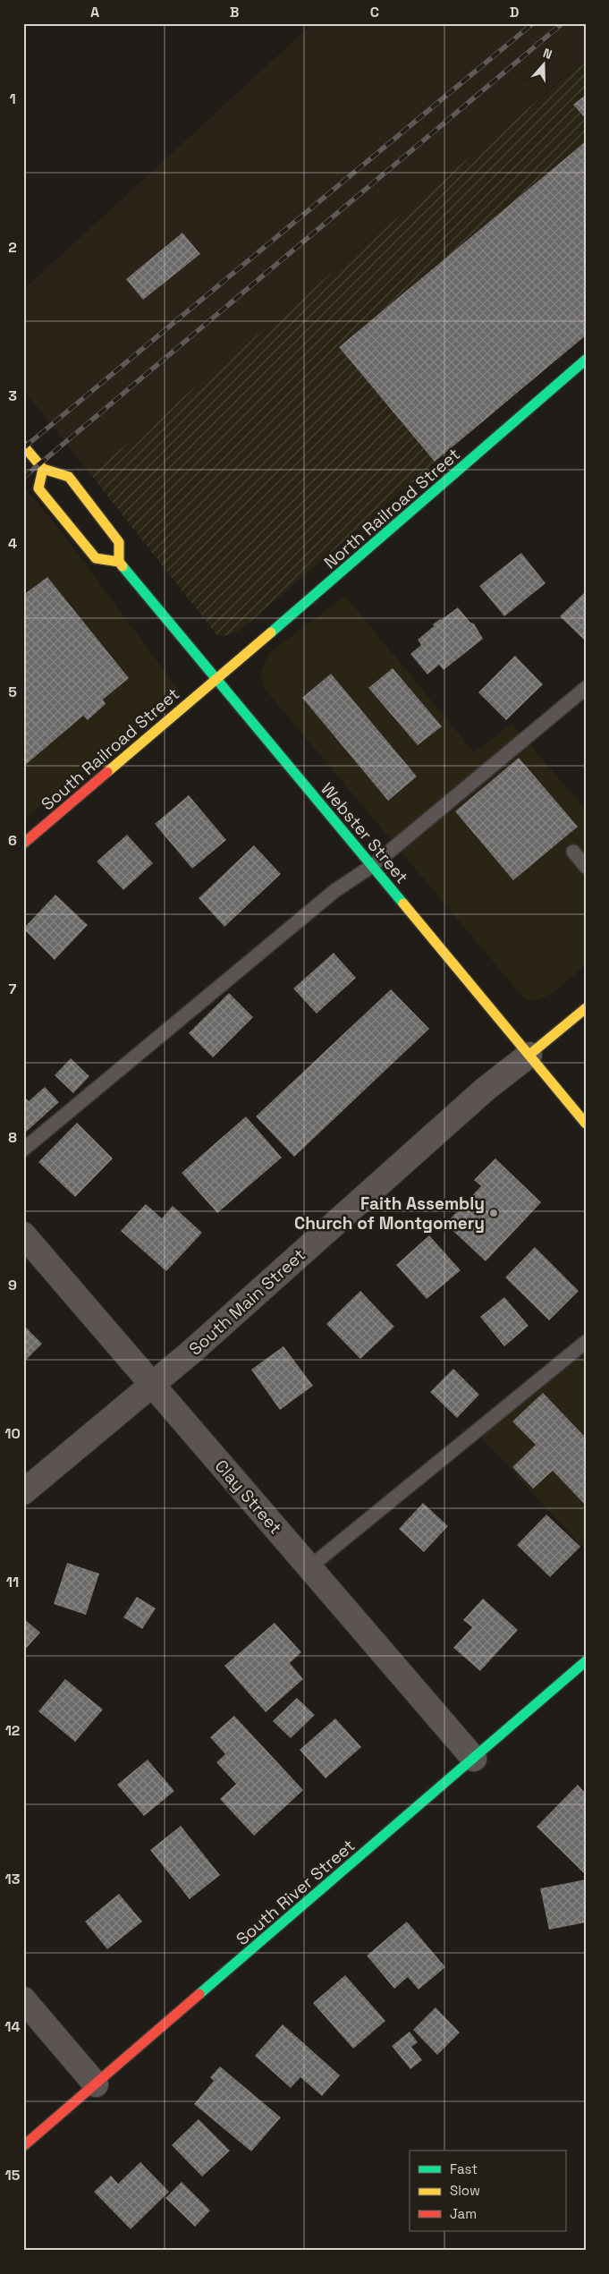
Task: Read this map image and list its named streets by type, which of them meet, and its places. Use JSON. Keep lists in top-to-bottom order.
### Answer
{
  "streets": {
    "street": [
      "North Railroad Street",
      "South Railroad Street",
      "Webster Street",
      "South Main Street",
      "Clay Street",
      "South River Street"
    ]
  },
  "crossings": [
    ["North Railroad Street", "South Railroad Street"],
    ["North Railroad Street", "Webster Street"],
    ["South Railroad Street", "Webster Street"],
    ["Webster Street", "South Main Street"],
    ["South Main Street", "Clay Street"],
    ["Clay Street", "South River Street"]
  ],
  "places": ["Faith Assembly Church of Montgomery"],
  "legend": ["Fast", "Slow", "Jam"],
  "north": "top",
  "grid": {
    "columns": [
      "A",
      "B",
      "C",
      "D"
    ],
    "rows": [
      "1",
      "2",
      "3",
      "4",
      "5",
      "6",
      "7",
      "8",
      "9",
      "10",
      "11",
      "12",
      "13",
      "14",
      "15"
    ]
  }
}
